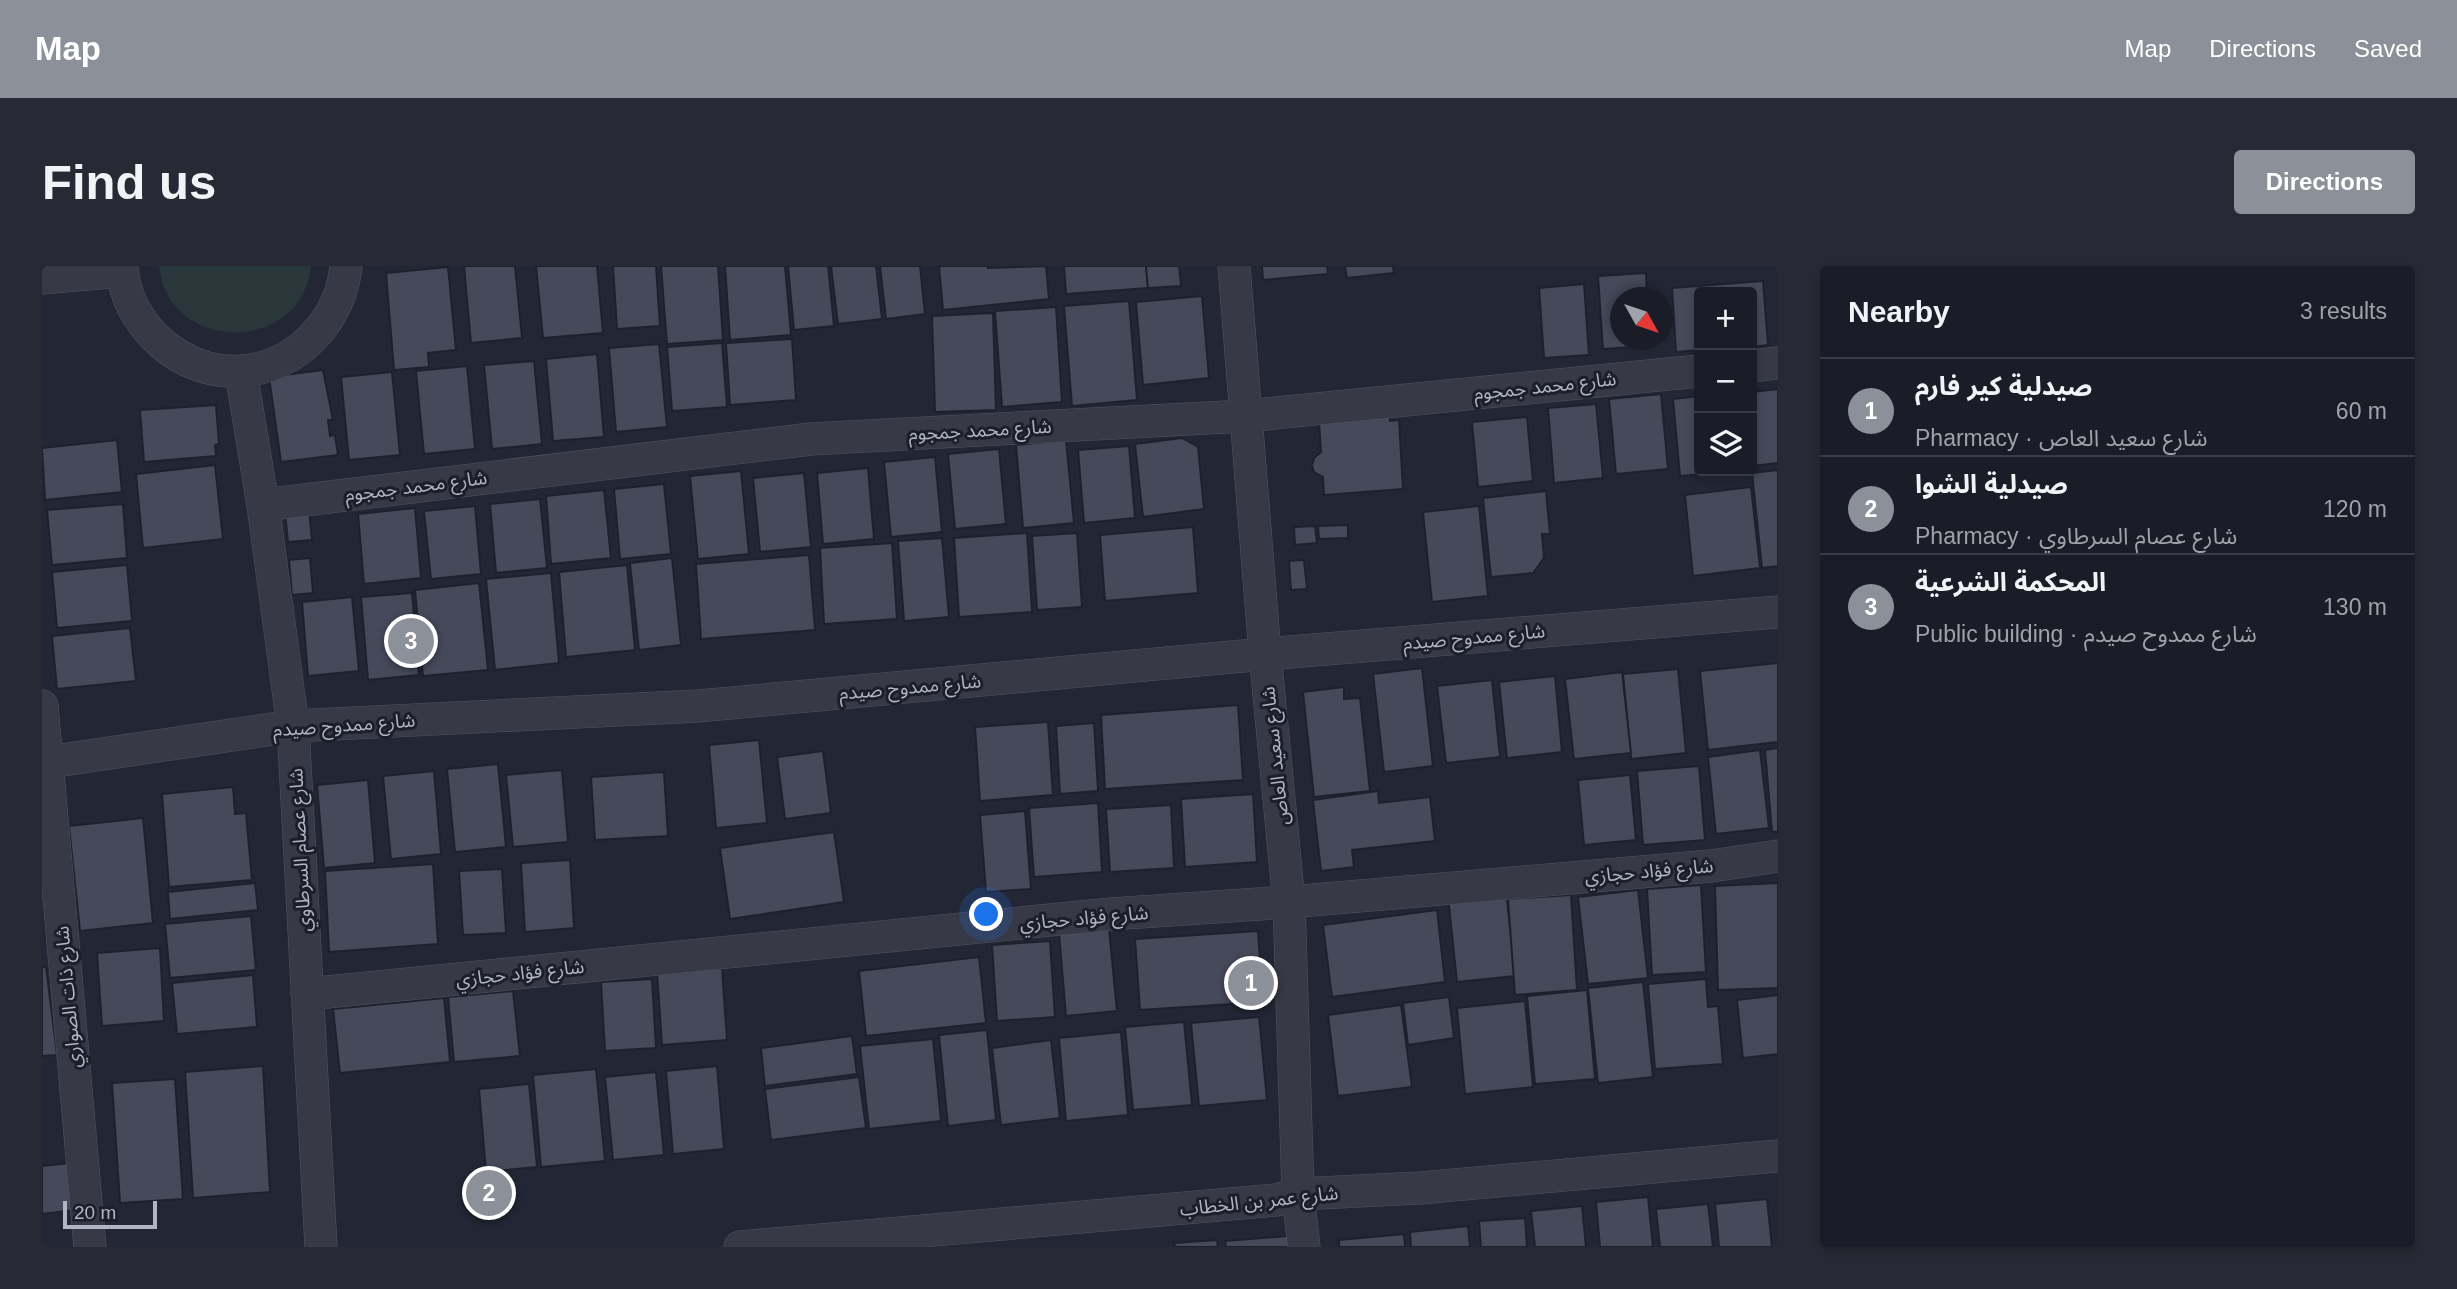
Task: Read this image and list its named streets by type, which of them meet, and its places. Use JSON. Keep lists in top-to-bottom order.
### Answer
{
  "streets": {
    "street": [
      "شارع محمد جمجوم",
      "شارع ممدوح صيدم",
      "شارع سعيد العاص",
      "شارع عصام السرطاوي",
      "شارع فؤاد حجازي",
      "شارع ذات الصواري",
      "شارع عمر بن الخطاب"
    ]
  },
  "crossings": [
    ["شارع محمد جمجوم", "شارع سعيد العاص"],
    ["شارع محمد جمجوم", "شارع عصام السرطاوي"],
    ["شارع ممدوح صيدم", "شارع سعيد العاص"],
    ["شارع ممدوح صيدم", "شارع عصام السرطاوي"],
    ["شارع ممدوح صيدم", "شارع ذات الصواري"],
    ["شارع سعيد العاص", "شارع فؤاد حجازي"],
    ["شارع سعيد العاص", "شارع عمر بن الخطاب"],
    ["شارع عصام السرطاوي", "شارع فؤاد حجازي"]
  ],
  "scale_bar": "20 m",
  "north": "bottom right",
  "page": {
    "header": "Map",
    "nav": ["Map", "Directions", "Saved"],
    "buttons": "Directions",
    "title": "Find us",
    "heading": ["Nearby", "3 results"],
    "map_buttons": ["+", "−"],
    "list": [
      {
        "mark": "1",
        "name": "صيدلية كير فارم",
        "note": "Pharmacy · شارع سعيد العاص",
        "value": "60 m"
      },
      {
        "mark": "2",
        "name": "صيدلية الشوا",
        "note": "Pharmacy · شارع عصام السرطاوي",
        "value": "120 m"
      },
      {
        "mark": "3",
        "name": "المحكمة الشرعية",
        "note": "Public building · شارع ممدوح صيدم",
        "value": "130 m"
      }
    ],
    "pins": ["3", "1", "2"],
    "scale": "20 m"
  }
}
